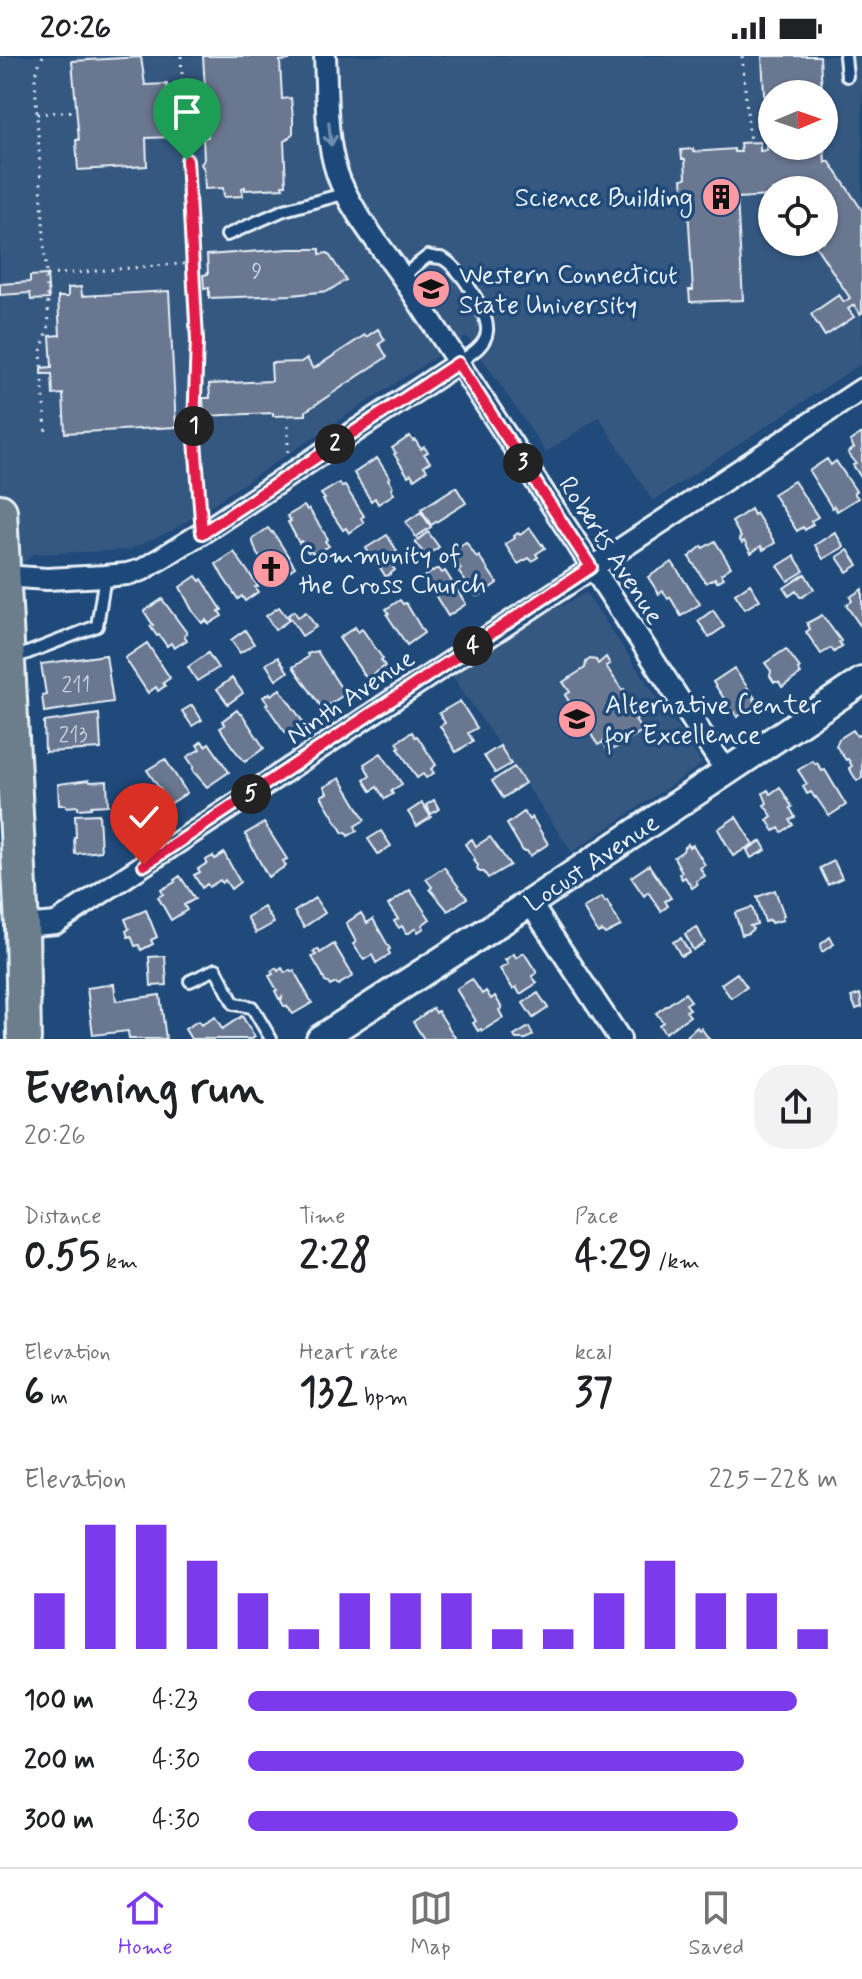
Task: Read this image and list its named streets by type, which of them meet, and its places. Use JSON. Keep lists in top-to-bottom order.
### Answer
{
  "streets": {
    "street": ["Roberts Avenue", "Ninth Avenue", "Locust Avenue"]
  },
  "crossings": [
    ["Roberts Avenue", "Ninth Avenue"],
    ["Roberts Avenue", "Locust Avenue"]
  ],
  "places": {
    "building": ["Science Building"],
    "school or university": ["Western Connecticut State University", "Alternative Center for Excellence"],
    "church": ["Community of the Cross Church"]
  },
  "house_numbers": ["9", "211", "213"],
  "north": "right",
  "page": {
    "status": "20:26",
    "pins": [
      "1",
      "2",
      "3",
      "4",
      "5"
    ],
    "heading": ["Evening run", "20:26"],
    "stats": [
      ["Distance", "0.55 km"],
      ["Time", "2:28"],
      ["Pace", "4:29 /km"],
      ["Elevation", "6 m"],
      ["Heart rate", "132 bpm"],
      ["kcal", "37"]
    ],
    "chart": ["Elevation", "225–228 m"],
    "list": [
      {
        "name": "100 m",
        "note": "4:23"
      },
      {
        "name": "200 m",
        "note": "4:30"
      },
      {
        "name": "300 m",
        "note": "4:30"
      }
    ],
    "tabs": ["Home", "Map", "Saved"]
  }
}
